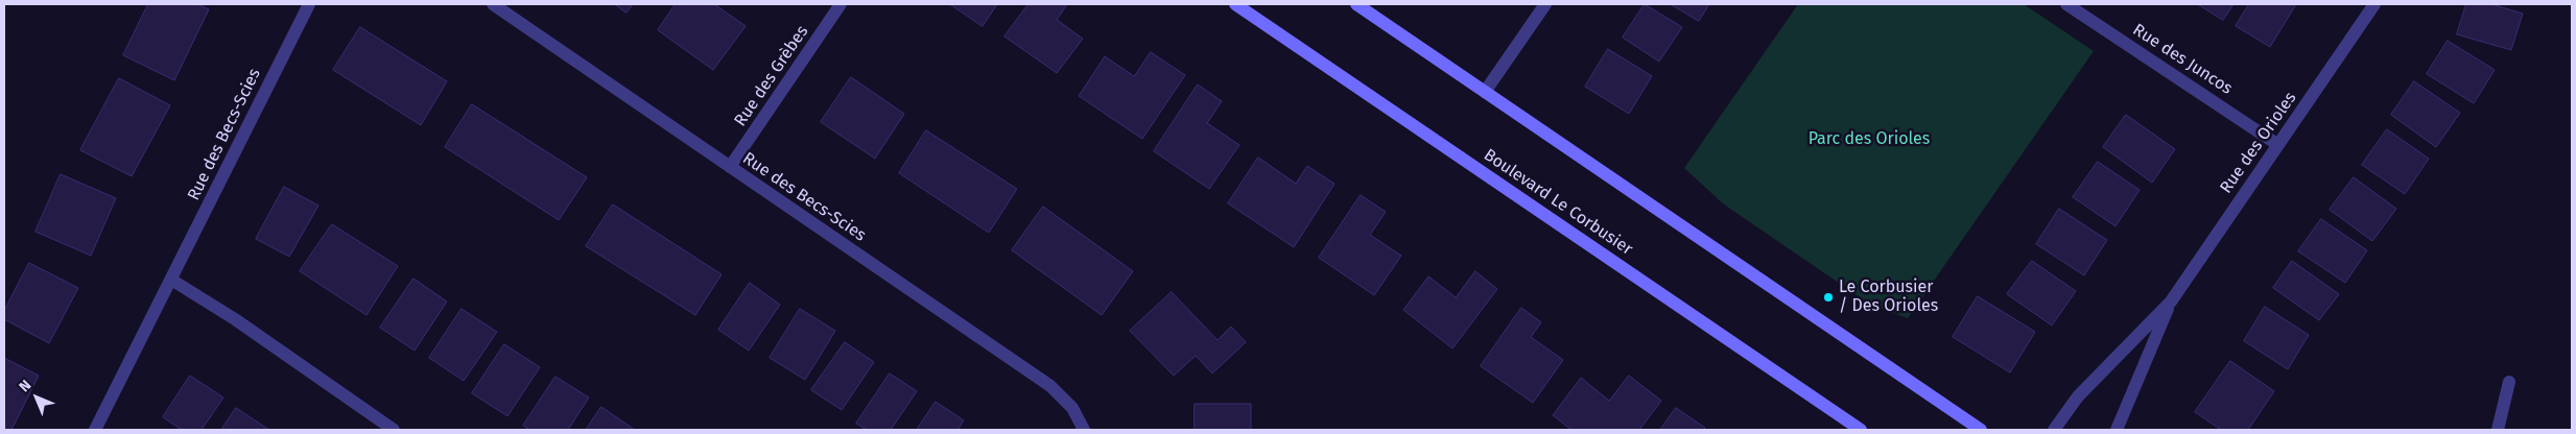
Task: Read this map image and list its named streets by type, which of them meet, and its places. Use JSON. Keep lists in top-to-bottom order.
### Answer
{
  "streets": {
    "street": [
      "Rue des Juncos",
      "Rue des Grèbes",
      "Rue des Becs-Scies",
      "Rue des Orioles",
      "Boulevard Le Corbusier"
    ]
  },
  "crossings": [
    ["Rue des Juncos", "Rue des Orioles"],
    ["Rue des Grèbes", "Rue des Becs-Scies"]
  ],
  "parks": ["Parc des Orioles"],
  "places": ["Le Corbusier / Des Orioles"],
  "north": "top left"
}
